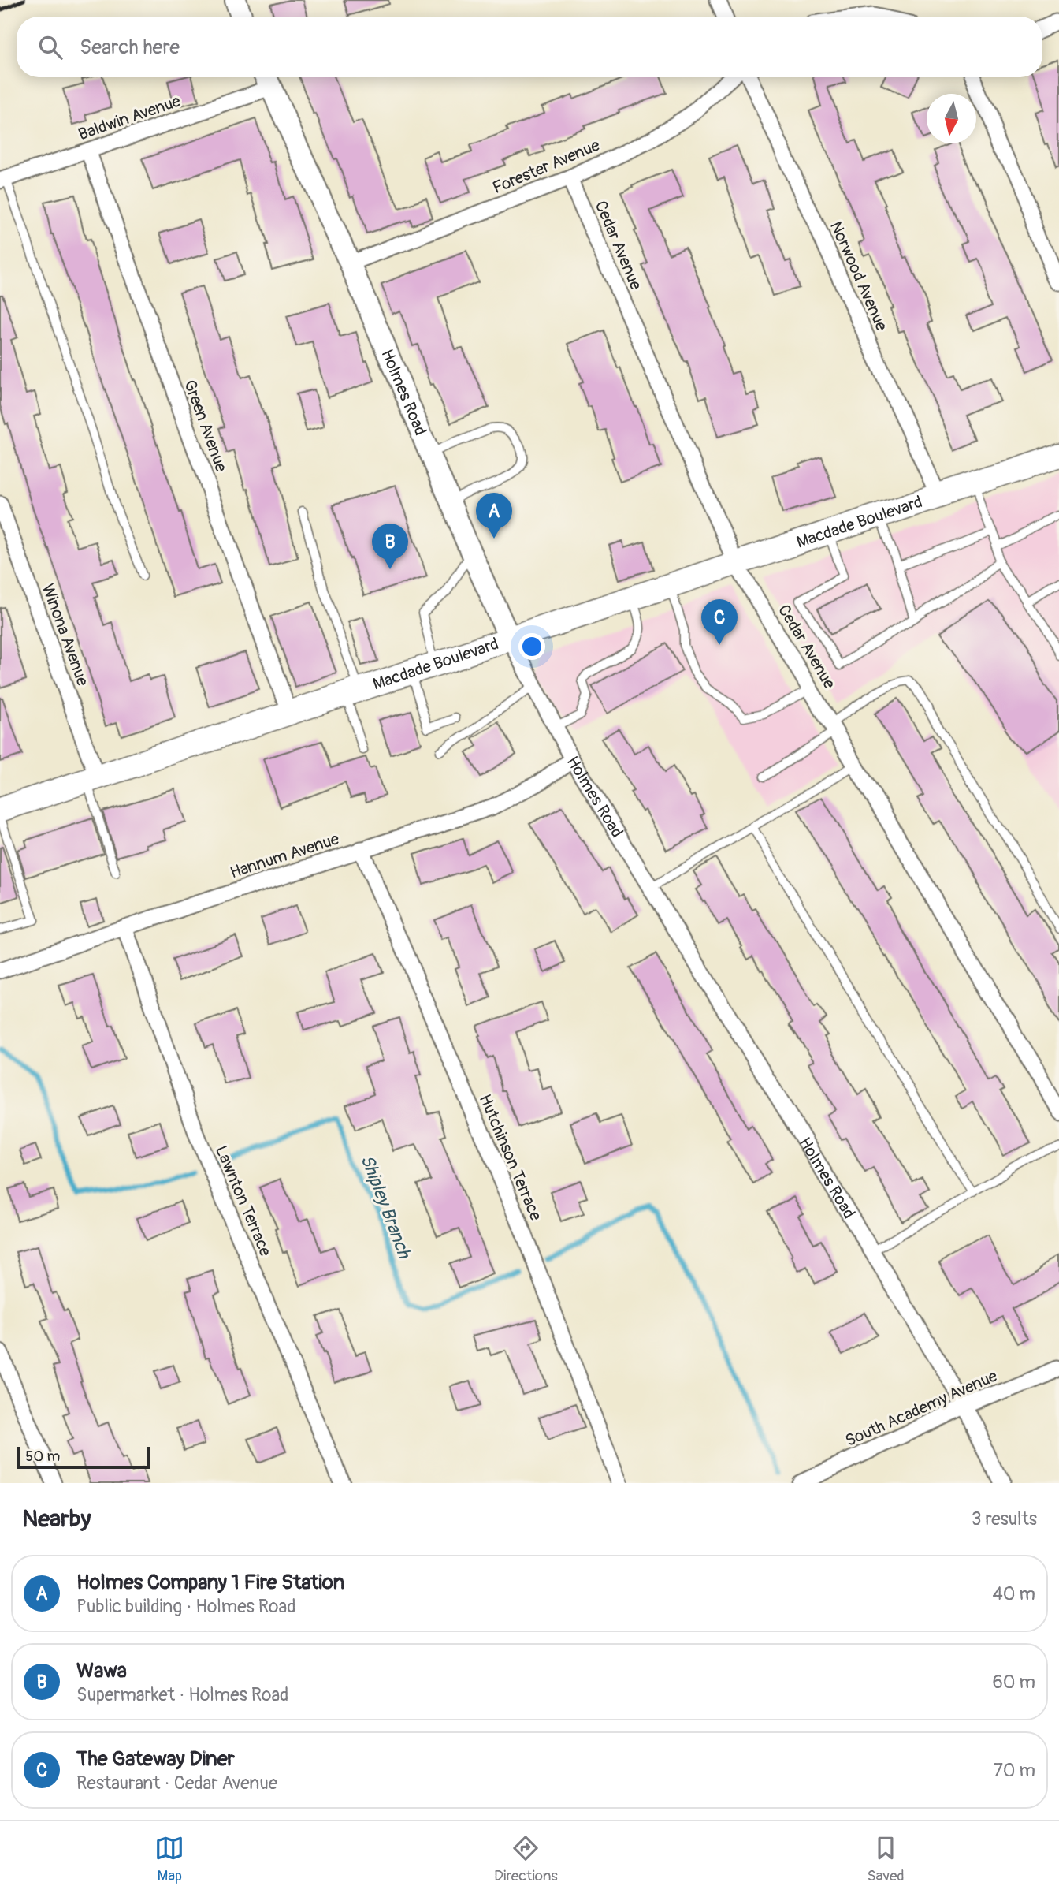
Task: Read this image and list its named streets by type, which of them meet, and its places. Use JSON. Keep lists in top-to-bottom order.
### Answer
{
  "streets": {
    "main road": ["Macdade Boulevard"],
    "street": [
      "Baldwin Avenue",
      "Forester Avenue",
      "Cedar Avenue",
      "Norwood Avenue",
      "Holmes Road",
      "Green Avenue",
      "Winona Avenue",
      "Hannum Avenue",
      "Hutchinson Terrace",
      "Lawnton Terrace",
      "South Academy Avenue"
    ]
  },
  "crossings": [
    ["Baldwin Avenue", "Holmes Road"],
    ["Baldwin Avenue", "Green Avenue"],
    ["Forester Avenue", "Cedar Avenue"],
    ["Forester Avenue", "Holmes Road"],
    ["Cedar Avenue", "Macdade Boulevard"],
    ["Norwood Avenue", "Macdade Boulevard"],
    ["Holmes Road", "Macdade Boulevard"],
    ["Holmes Road", "Hannum Avenue"],
    ["Holmes Road", "South Academy Avenue"],
    ["Green Avenue", "Macdade Boulevard"],
    ["Macdade Boulevard", "Winona Avenue"],
    ["Hannum Avenue", "Hutchinson Terrace"],
    ["Hannum Avenue", "Lawnton Terrace"]
  ],
  "water": ["Shipley Branch"],
  "scale_bar": "50 m",
  "north": "bottom",
  "page": {
    "search": "Search here",
    "pins": ["A", "B", "C"],
    "scale": "50 m",
    "heading": ["Nearby", "3 results"],
    "list": [
      {
        "mark": "A",
        "name": "Holmes Company 1 Fire Station",
        "note": "Public building · Holmes Road",
        "value": "40 m"
      },
      {
        "mark": "B",
        "name": "Wawa",
        "note": "Supermarket · Holmes Road",
        "value": "60 m"
      },
      {
        "mark": "C",
        "name": "The Gateway Diner",
        "note": "Restaurant · Cedar Avenue",
        "value": "70 m"
      }
    ],
    "nav": ["Map", "Directions", "Saved"]
  }
}
